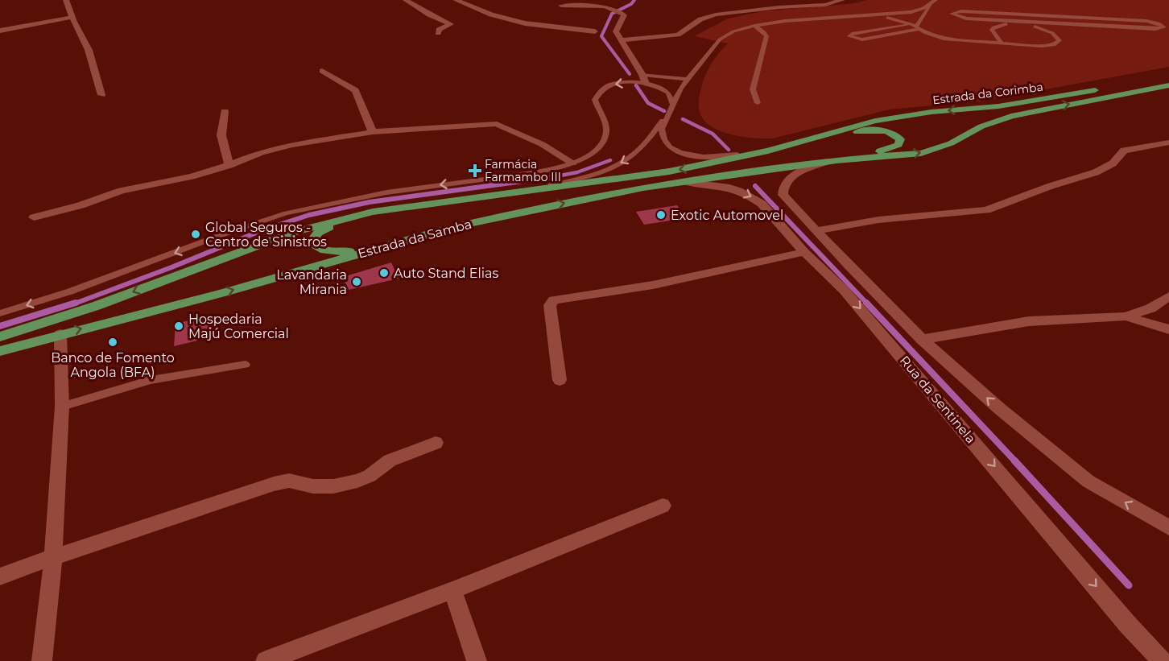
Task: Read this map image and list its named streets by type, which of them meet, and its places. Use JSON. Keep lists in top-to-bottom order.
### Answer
{
  "streets": {
    "main road": ["Estrada da Corimba", "Estrada da Samba"],
    "street": ["Rua da Sentinela"]
  },
  "crossings": [
    ["Estrada da Corimba", "Estrada da Samba"],
    ["Estrada da Corimba", "Rua da Sentinela"],
    ["Estrada da Samba", "Rua da Sentinela"]
  ],
  "places": {
    "health": ["Farmácia Farmambo III"],
    "other": [
      "Exotic Automovel",
      "Global Seguros - Centro de Sinistros",
      "Auto Stand Elias",
      "Lavandaria Mirania",
      "Hospedaria Majú Comercial",
      "Banco de Fomento Angola (BFA)"
    ]
  }
}
